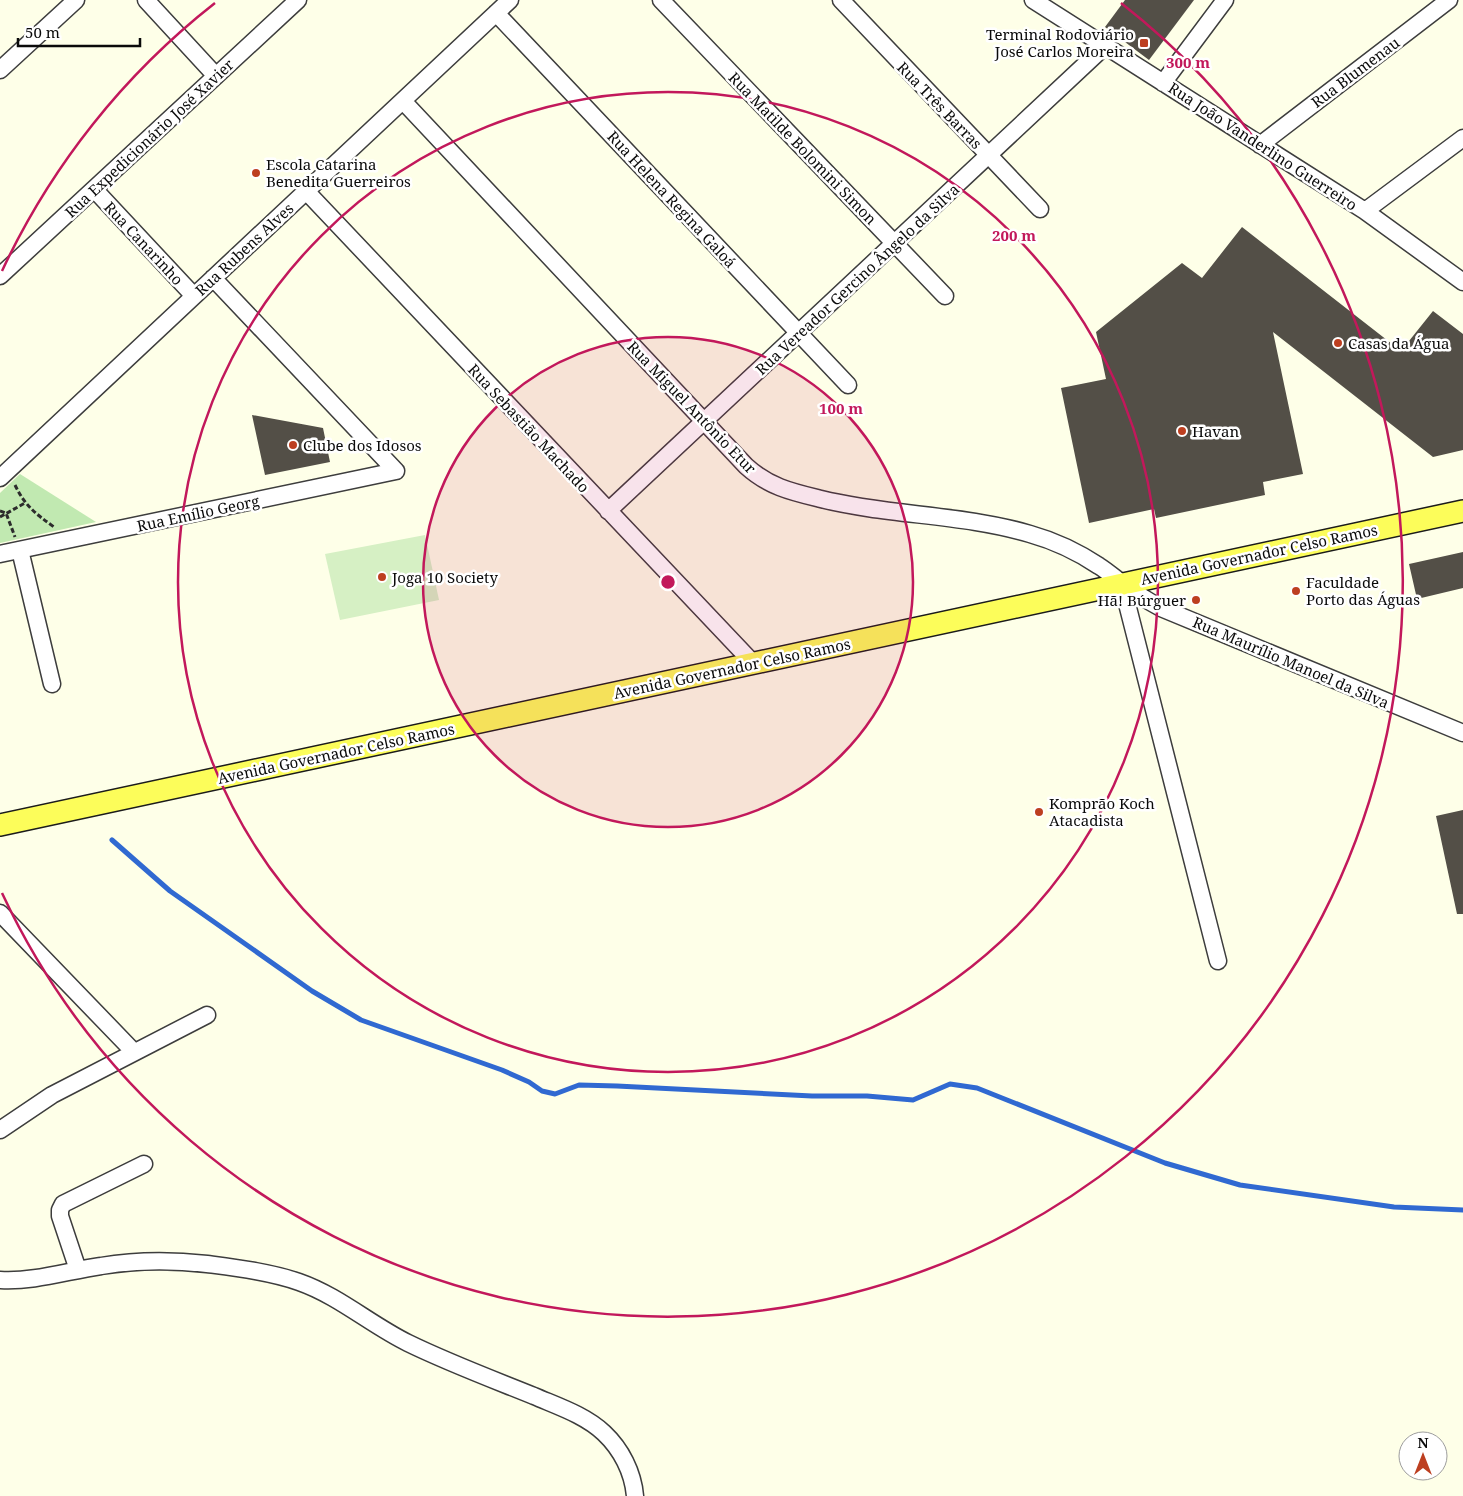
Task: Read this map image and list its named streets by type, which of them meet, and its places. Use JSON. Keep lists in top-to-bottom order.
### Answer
{
  "streets": {
    "main road": ["Avenida Governador Celso Ramos"],
    "street": [
      "Rua Blumenau",
      "Rua Três Barras",
      "Rua Expedicionário José Xavier",
      "Rua João Vanderlino Guerreiro",
      "Rua Matilde Bolomini Simon",
      "Rua Helena Regina Galoá",
      "Rua Canarinho",
      "Rua Rubens Alves",
      "Rua Vereador Gercino Ângelo da Silva",
      "Rua Miguel Antônio Etur",
      "Rua Sebastião Machado",
      "Rua Emílio Georg",
      "Rua Maurílio Manoel da Silva"
    ]
  },
  "crossings": [
    ["Rua Blumenau", "Rua João Vanderlino Guerreiro"],
    ["Rua Três Barras", "Rua Vereador Gercino Ângelo da Silva"],
    ["Rua Expedicionário José Xavier", "Rua Canarinho"],
    ["Rua João Vanderlino Guerreiro", "Rua Vereador Gercino Ângelo da Silva"],
    ["Rua Matilde Bolomini Simon", "Rua Vereador Gercino Ângelo da Silva"],
    ["Rua Helena Regina Galoá", "Rua Rubens Alves"],
    ["Rua Helena Regina Galoá", "Rua Vereador Gercino Ângelo da Silva"],
    ["Rua Canarinho", "Rua Rubens Alves"],
    ["Rua Rubens Alves", "Rua Miguel Antônio Etur"],
    ["Rua Rubens Alves", "Rua Sebastião Machado"],
    ["Rua Rubens Alves", "Rua Emílio Georg"],
    ["Rua Vereador Gercino Ângelo da Silva", "Rua Miguel Antônio Etur"],
    ["Rua Vereador Gercino Ângelo da Silva", "Rua Sebastião Machado"],
    ["Rua Miguel Antônio Etur", "Avenida Governador Celso Ramos"],
    ["Rua Miguel Antônio Etur", "Rua Maurílio Manoel da Silva"],
    ["Rua Sebastião Machado", "Avenida Governador Celso Ramos"],
    ["Avenida Governador Celso Ramos", "Rua Maurílio Manoel da Silva"]
  ],
  "places": {
    "transit": ["Terminal Rodoviário José Carlos Moreira"],
    "other": [
      "Escola Catarina Benedita Guerreiros",
      "Casas da Água",
      "Havan",
      "Clube dos Idosos",
      "Joga 10 Society",
      "Faculdade Porto das Águas",
      "Hã! Búrguer",
      "Komprão Koch Atacadista"
    ]
  },
  "scale_bar": "50 m",
  "north": "top",
  "rings": ["300 m", "200 m", "100 m"]
}
